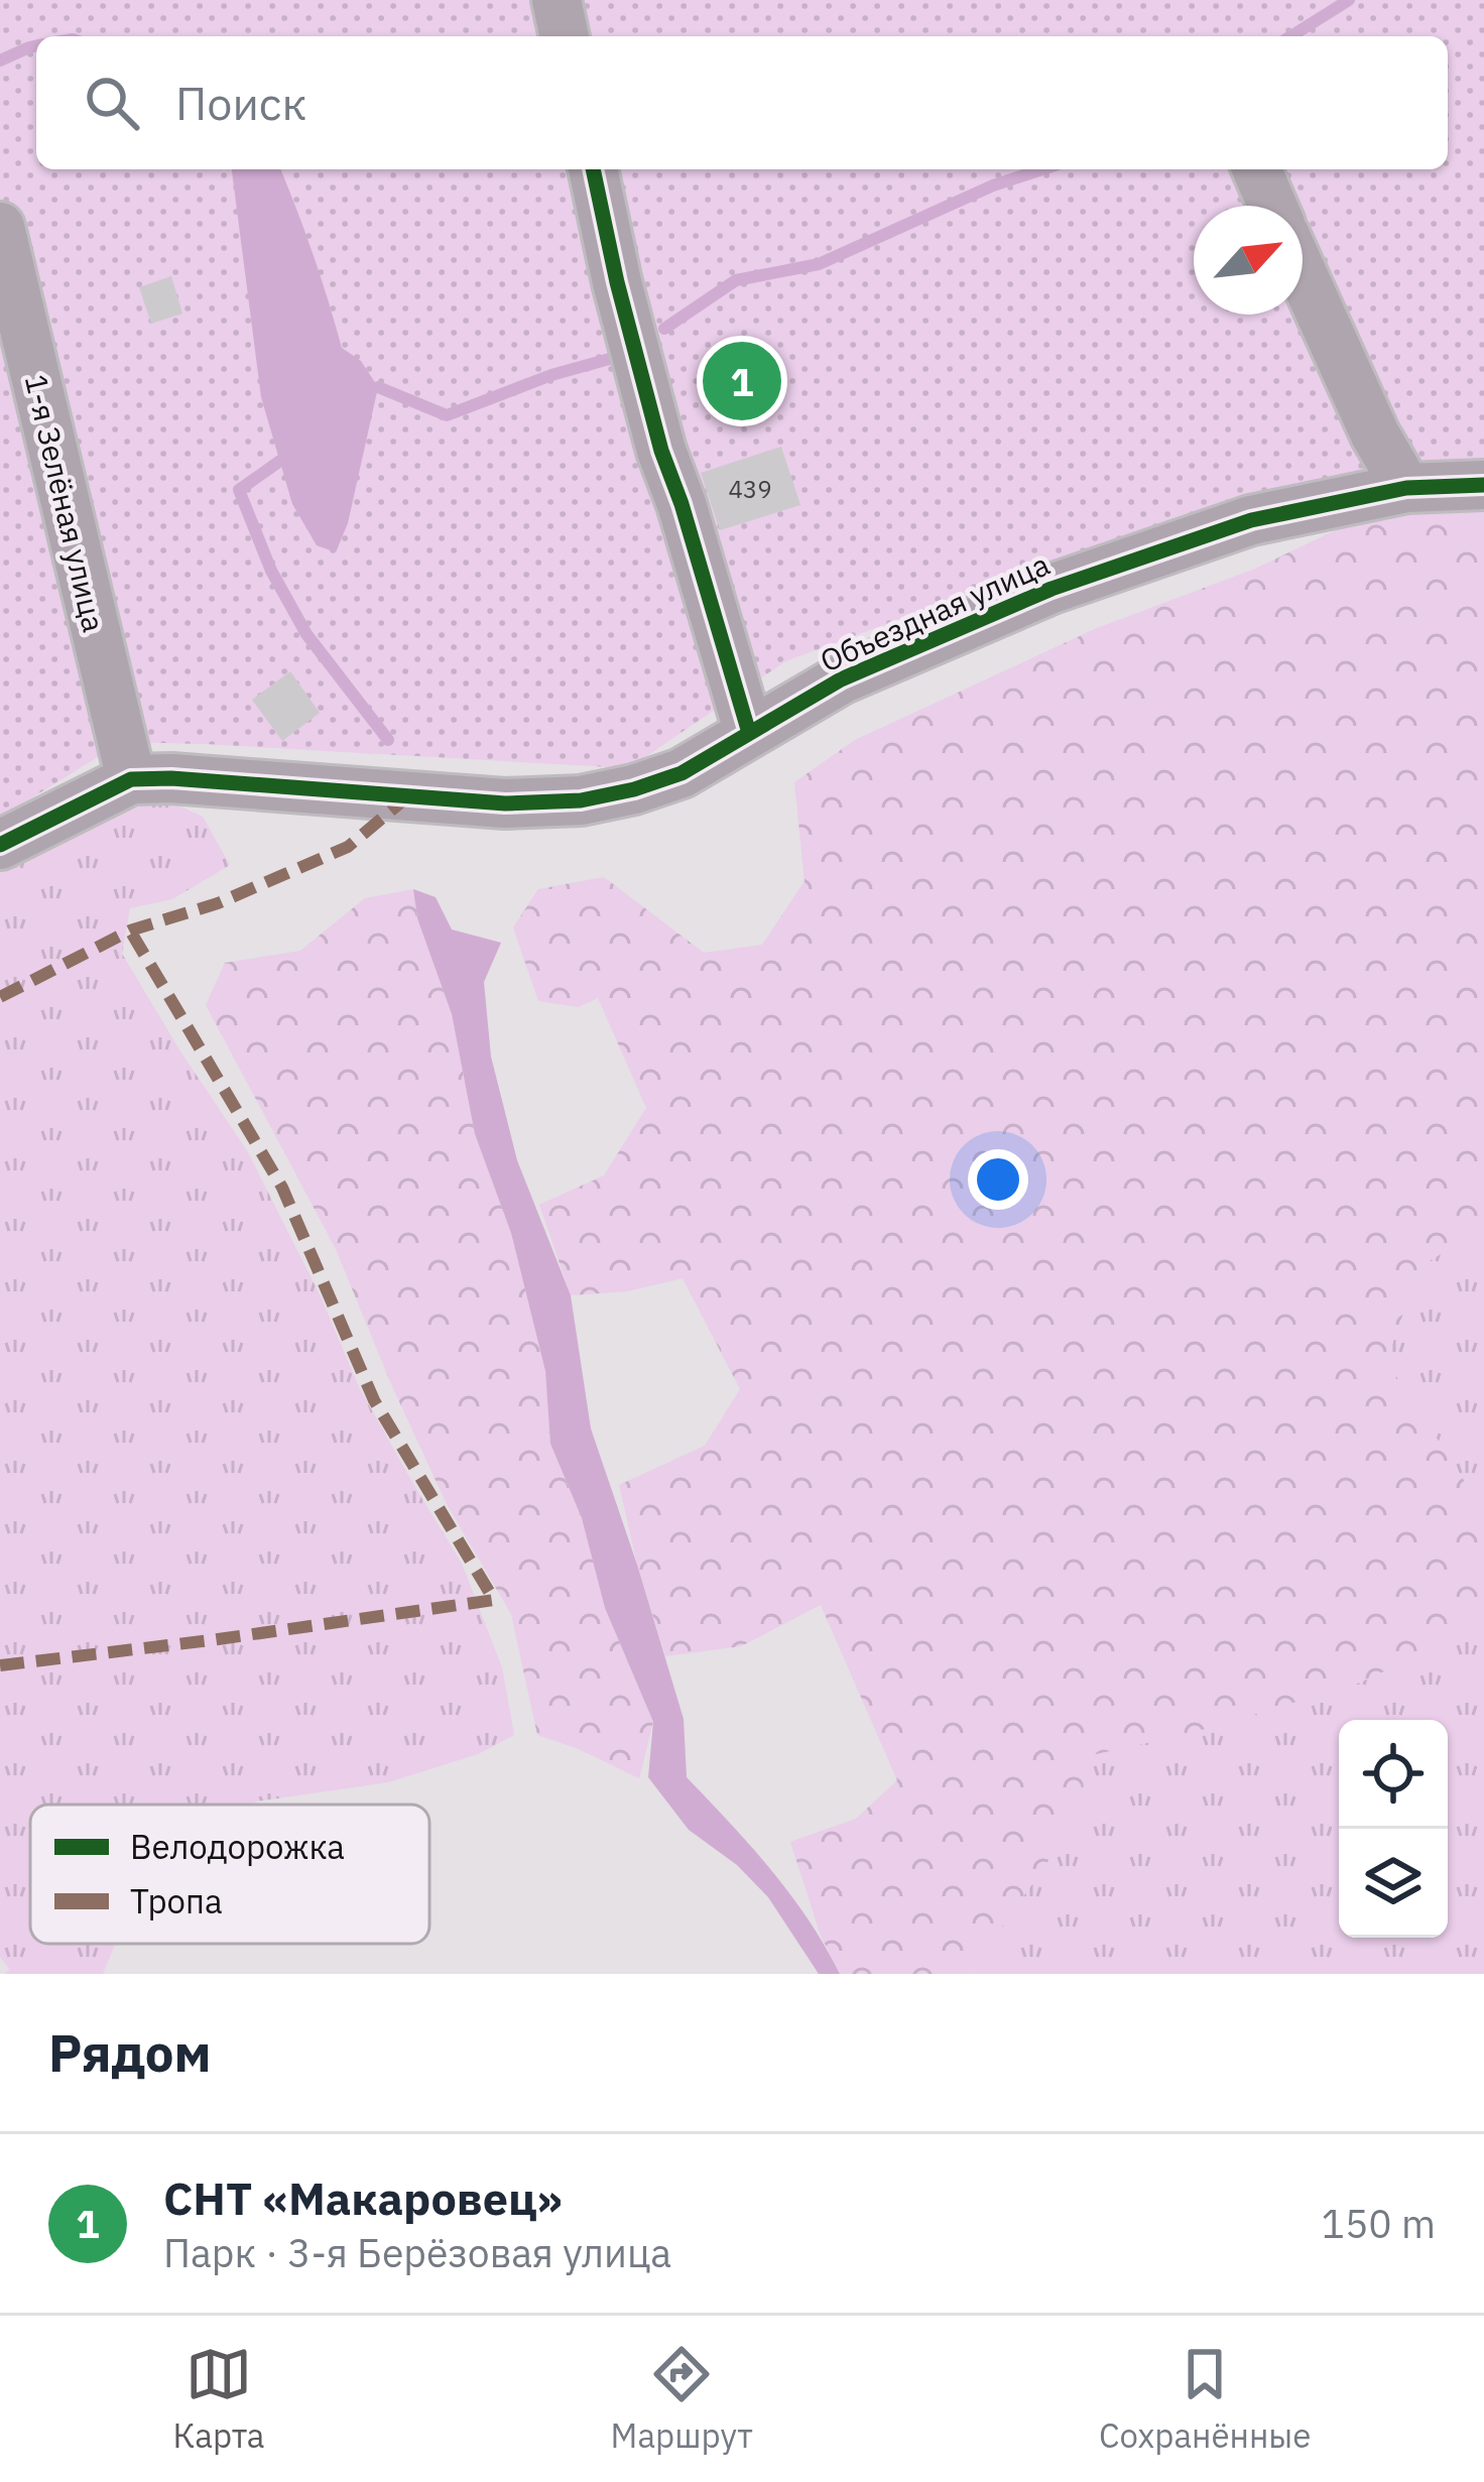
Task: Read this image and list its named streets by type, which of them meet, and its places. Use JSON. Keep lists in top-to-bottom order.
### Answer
{
  "streets": {
    "street": ["1-я Зелёная улица", "Объездная улица"]
  },
  "crossings": [
    ["1-я Зелёная улица", "Объездная улица"]
  ],
  "house_numbers": ["439"],
  "legend": ["Велодорожка", "Тропа"],
  "north": "top right",
  "page": {
    "search": "Поиск",
    "pins": "1",
    "heading": "Рядом",
    "list": [
      {
        "mark": "1",
        "name": "СНТ «Макаровец»",
        "note": "Парк · 3-я Берёзовая улица",
        "value": "150 m"
      }
    ],
    "nav": ["Карта", "Маршрут", "Сохранённые"]
  }
}
